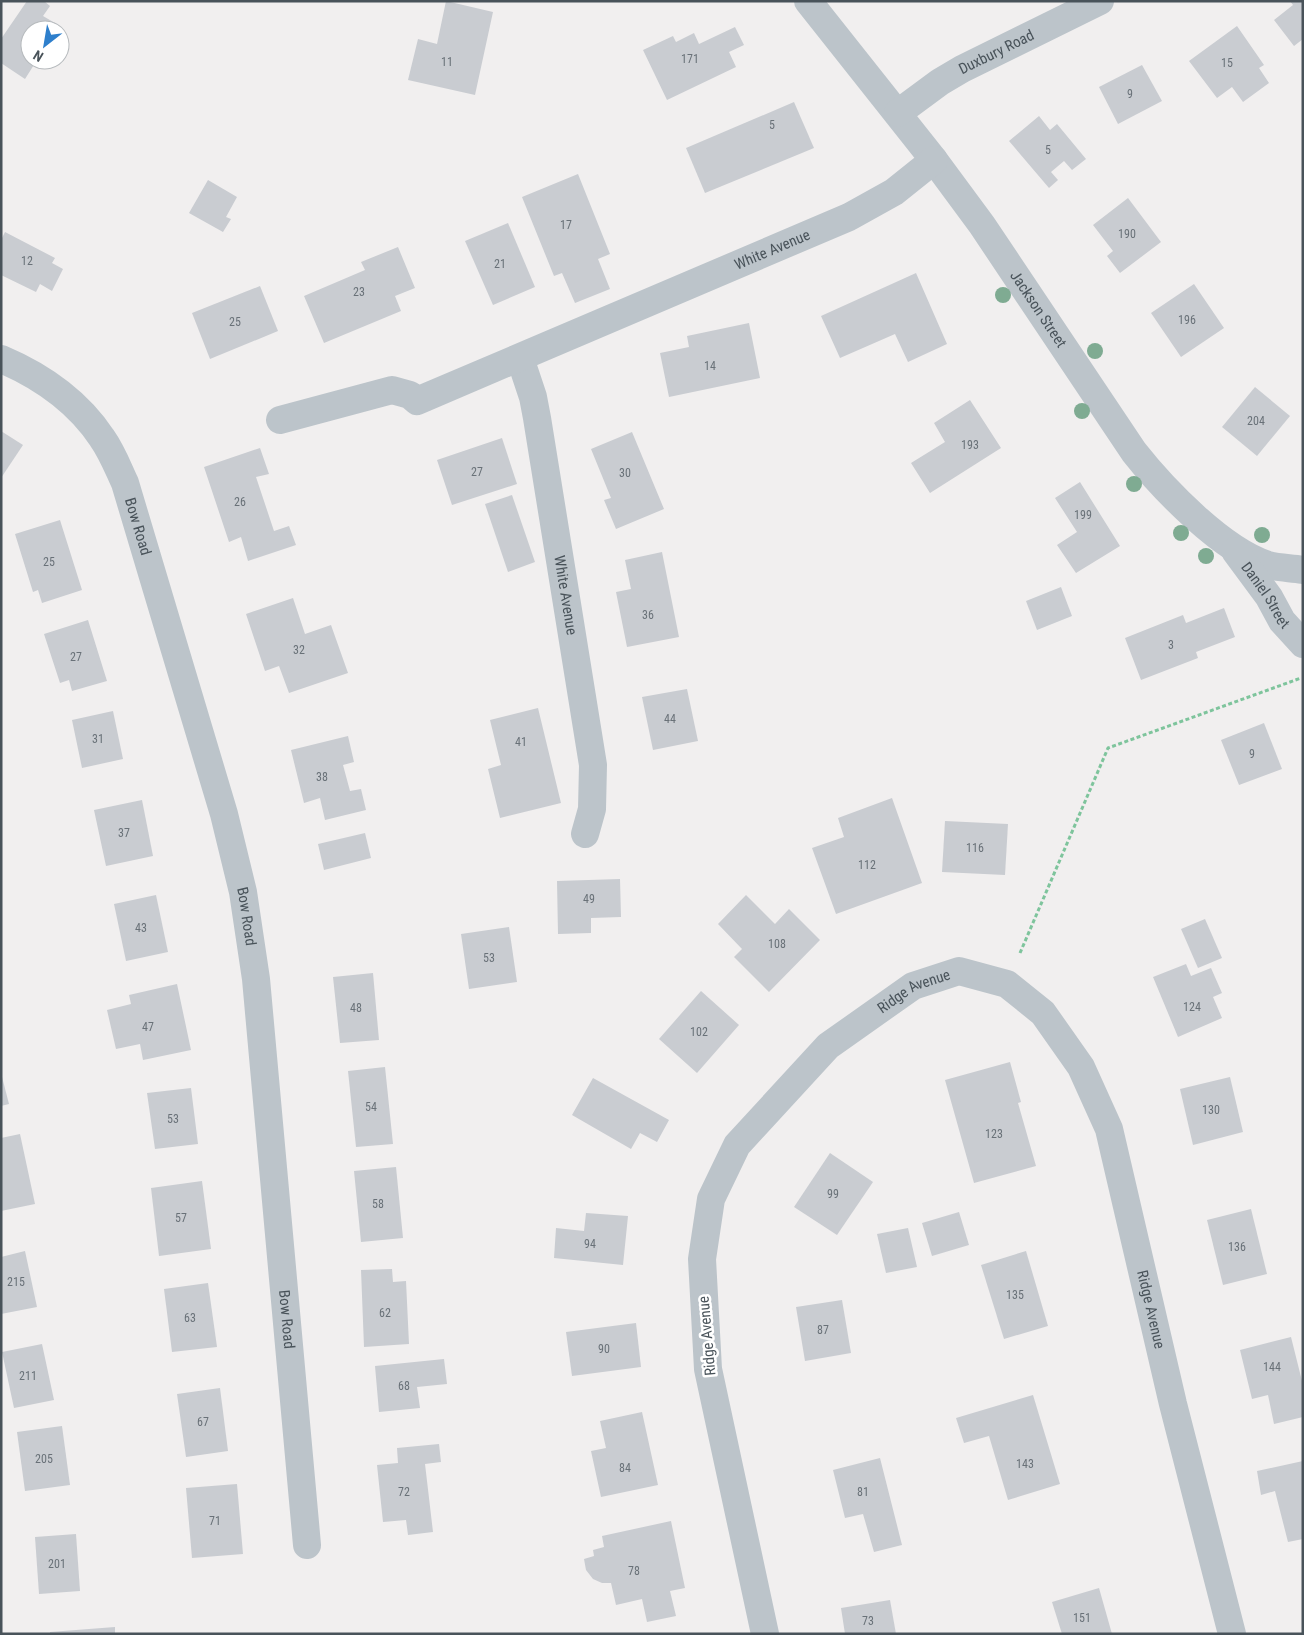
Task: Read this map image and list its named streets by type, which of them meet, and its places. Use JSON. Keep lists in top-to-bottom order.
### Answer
{
  "streets": {
    "street": [
      "Duxbury Road",
      "White Avenue",
      "Jackson Street",
      "Bow Road",
      "Daniel Street",
      "Ridge Avenue"
    ]
  },
  "crossings": [
    ["Duxbury Road", "Jackson Street"],
    ["White Avenue", "Jackson Street"],
    ["Jackson Street", "Daniel Street"]
  ],
  "house_numbers": [
    "171",
    "11",
    "15",
    "9",
    "5",
    "5",
    "17",
    "190",
    "12",
    "21",
    "23",
    "196",
    "25",
    "14",
    "204",
    "193",
    "27",
    "30",
    "26",
    "199",
    "25",
    "36",
    "3",
    "32",
    "27",
    "44",
    "31",
    "41",
    "9",
    "38",
    "37",
    "116",
    "112",
    "49",
    "43",
    "108",
    "53",
    "124",
    "48",
    "47",
    "102",
    "54",
    "130",
    "53",
    "123",
    "99",
    "58",
    "57",
    "94",
    "136",
    "215",
    "135",
    "62",
    "63",
    "87",
    "90",
    "144",
    "211",
    "68",
    "67",
    "205",
    "143",
    "84",
    "72",
    "81",
    "71",
    "201",
    "78",
    "151",
    "73"
  ],
  "north": "bottom left"
}
